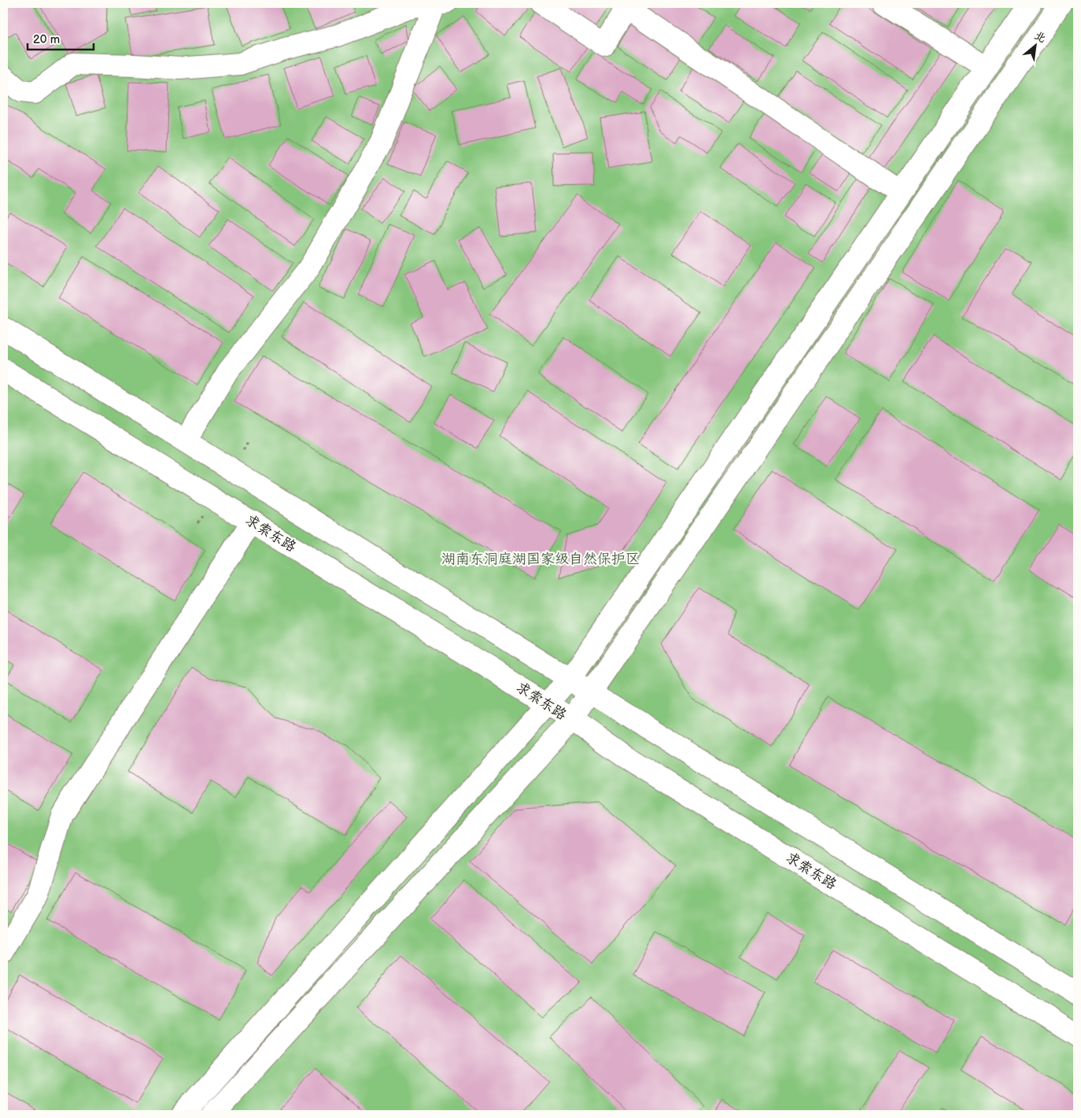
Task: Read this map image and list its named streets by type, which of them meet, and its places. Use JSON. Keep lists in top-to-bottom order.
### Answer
{
  "streets": {
    "main road": ["求索东路"]
  },
  "parks": ["湖南东洞庭湖国家级自然保护区"],
  "scale_bar": "20 m",
  "north": "top right"
}
